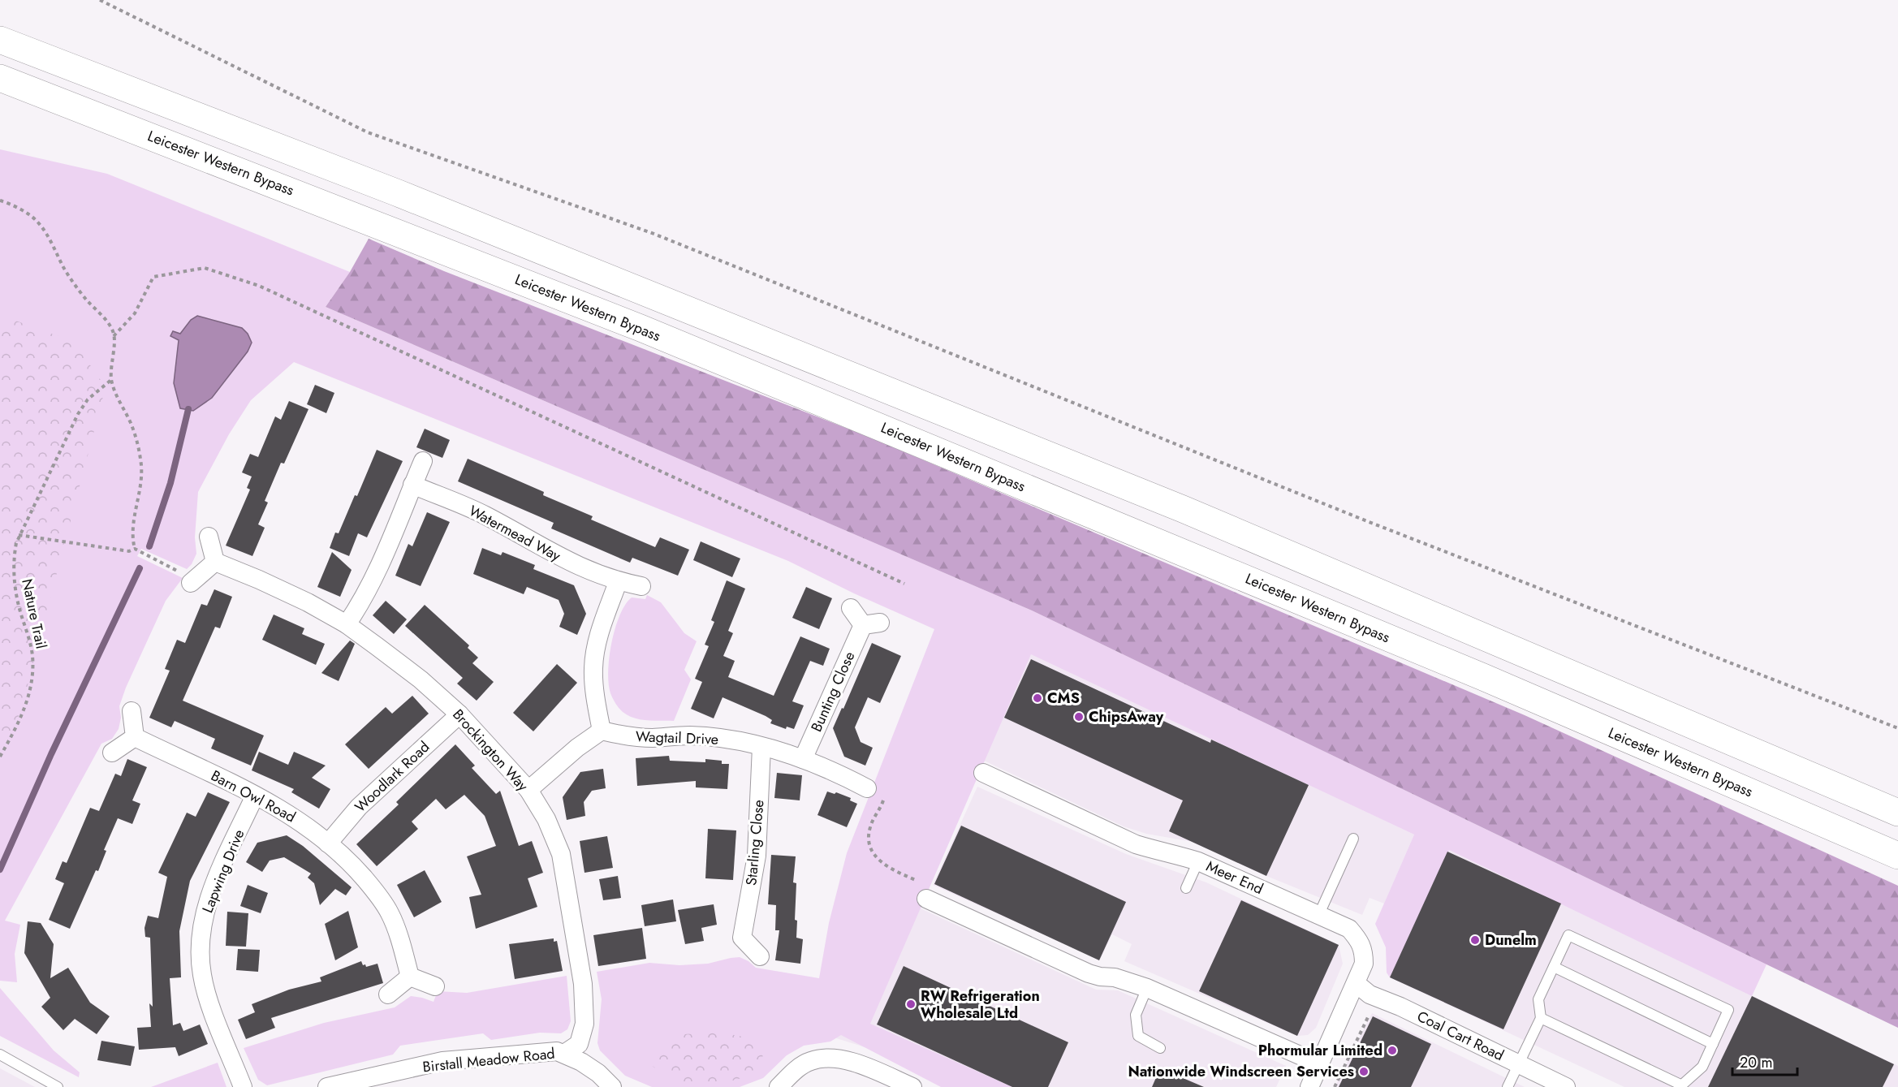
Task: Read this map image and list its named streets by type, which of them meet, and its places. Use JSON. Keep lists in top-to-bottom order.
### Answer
{
  "streets": {
    "highway": ["Leicester Western Bypass"],
    "street": [
      "Watermead Way",
      "Bunting Close",
      "Wagtail Drive",
      "Brockington Way",
      "Woodlark Road",
      "Barn Owl Road",
      "Starling Close",
      "Lapwing Drive",
      "Meer End",
      "Coal Cart Road",
      "Birstall Meadow Road"
    ],
    "path": ["Nature Trail"]
  },
  "crossings": [
    ["Bunting Close", "Wagtail Drive"],
    ["Wagtail Drive", "Starling Close"],
    ["Brockington Way", "Woodlark Road"],
    ["Brockington Way", "Birstall Meadow Road"],
    ["Woodlark Road", "Barn Owl Road"],
    ["Barn Owl Road", "Lapwing Drive"],
    ["Meer End", "Coal Cart Road"]
  ],
  "places": [
    "CMS",
    "ChipsAway",
    "Dunelm",
    "RW Refrigeration Wholesale Ltd",
    "Phormular Limited",
    "Nationwide Windscreen Services"
  ],
  "scale_bar": "20 m"
}
